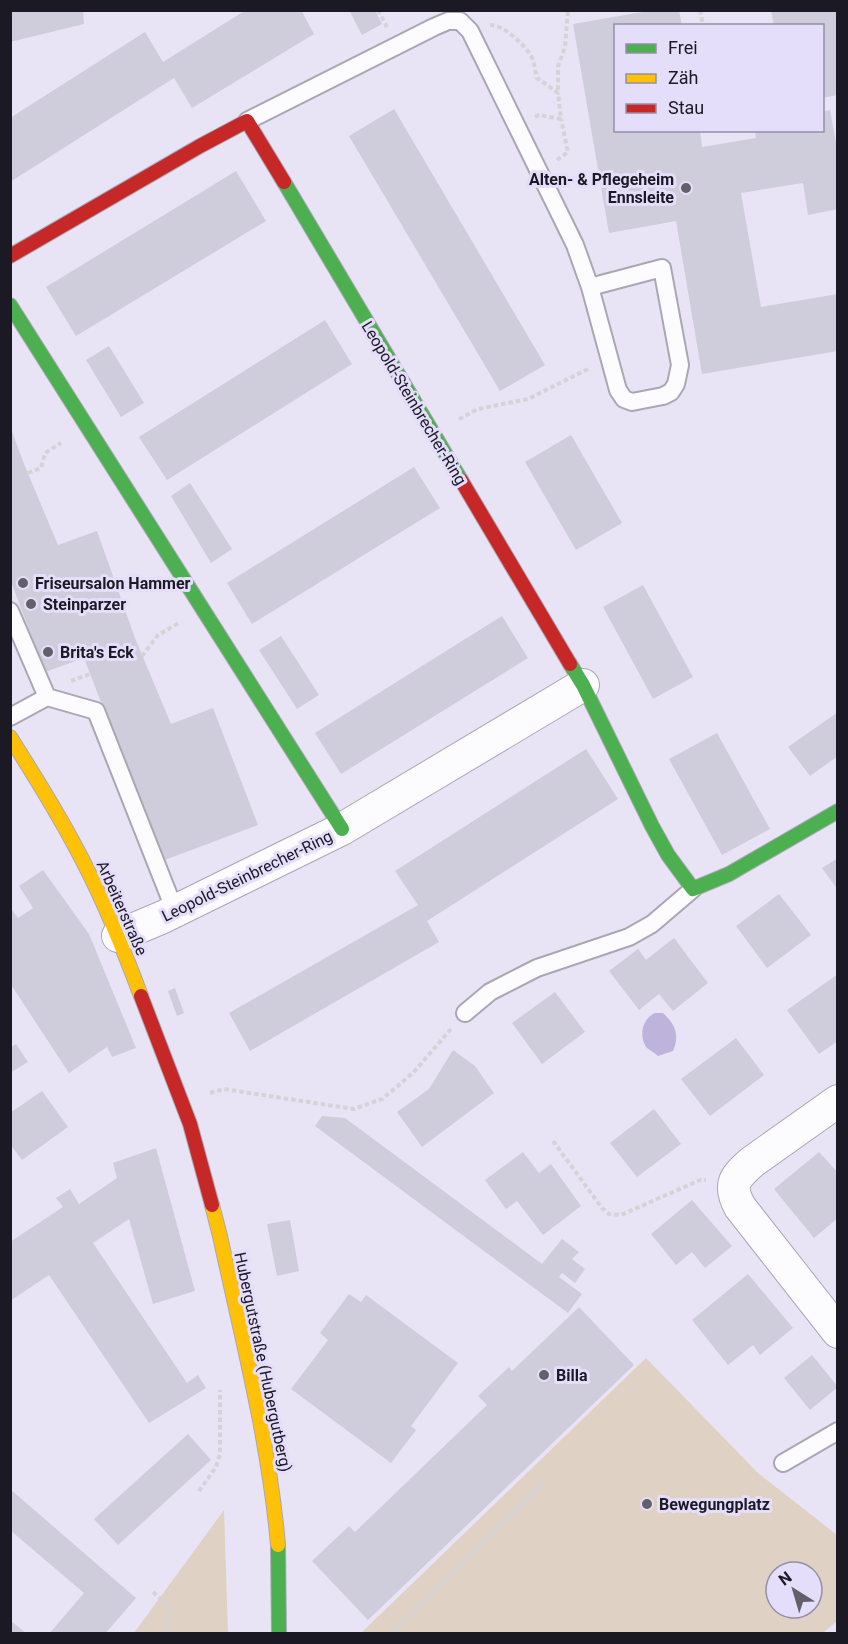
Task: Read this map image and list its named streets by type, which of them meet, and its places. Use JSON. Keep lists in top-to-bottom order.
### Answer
{
  "streets": {
    "street": ["Leopold-Steinbrecher-Ring", "Arbeiterstraße", "Hubergutstraße (Hubergutberg)"]
  },
  "crossings": [
    ["Leopold-Steinbrecher-Ring", "Arbeiterstraße"],
    ["Arbeiterstraße", "Hubergutstraße (Hubergutberg)"]
  ],
  "places": [
    "Alten- & Pflegeheim Ennsleite",
    "Friseursalon Hammer",
    "Steinparzer",
    "Brita's Eck",
    "Billa",
    "Bewegungplatz"
  ],
  "legend": ["Frei", "Zäh", "Stau"],
  "north": "top left"
}
